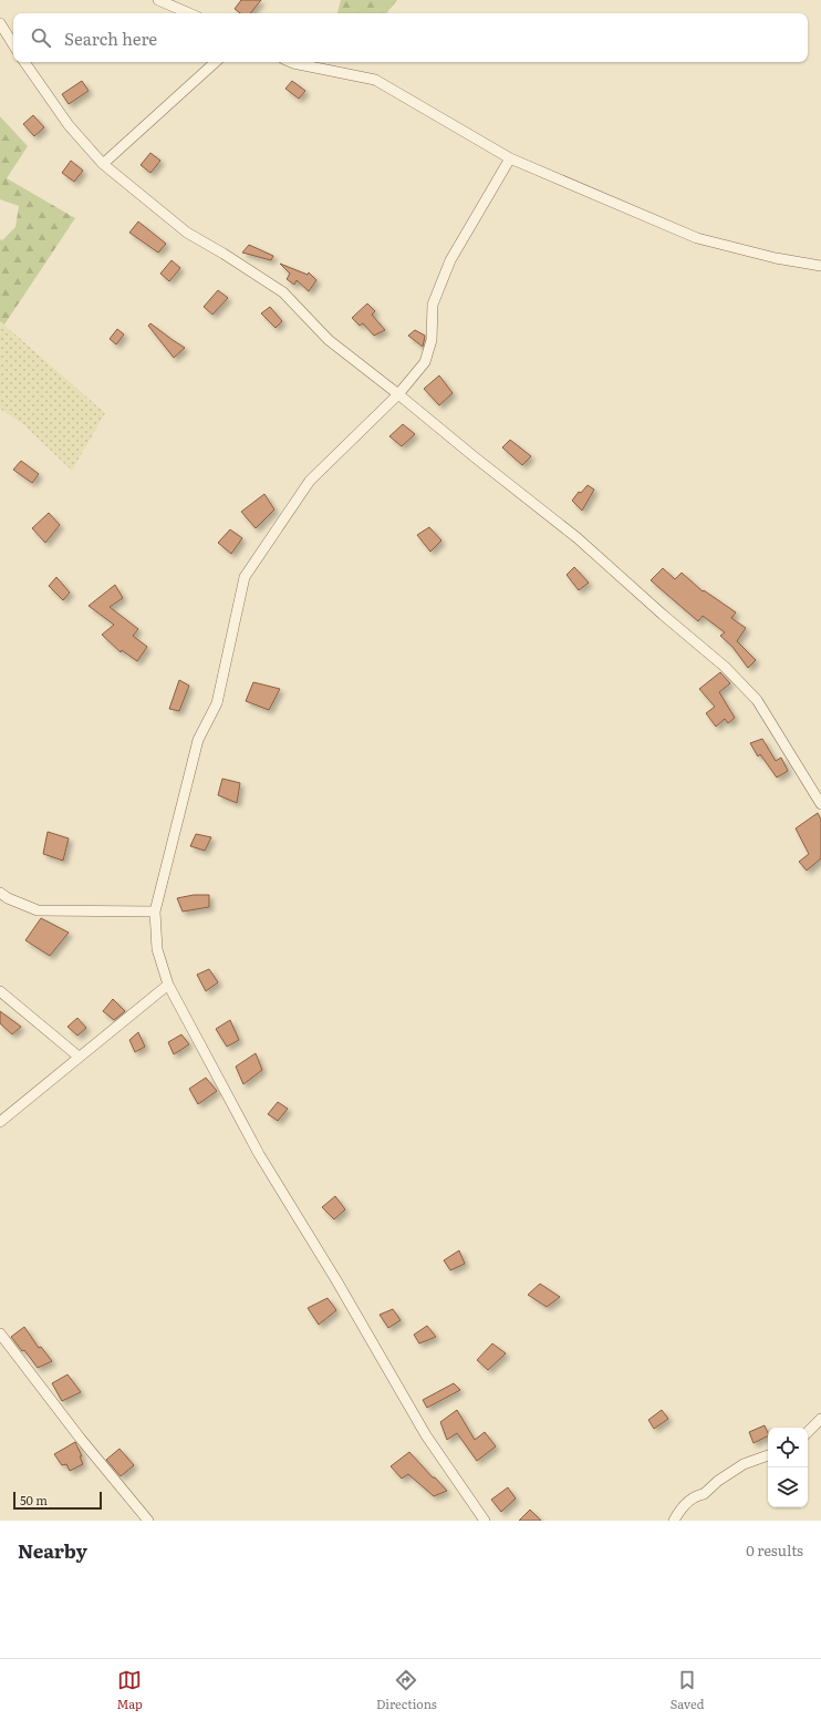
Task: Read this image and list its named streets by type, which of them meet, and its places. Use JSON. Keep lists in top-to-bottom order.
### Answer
{
  "scale_bar": "50 m",
  "page": {
    "search": "Search here",
    "scale": "50 m",
    "heading": ["Nearby", "0 results"],
    "nav": ["Map", "Directions", "Saved"]
  }
}
